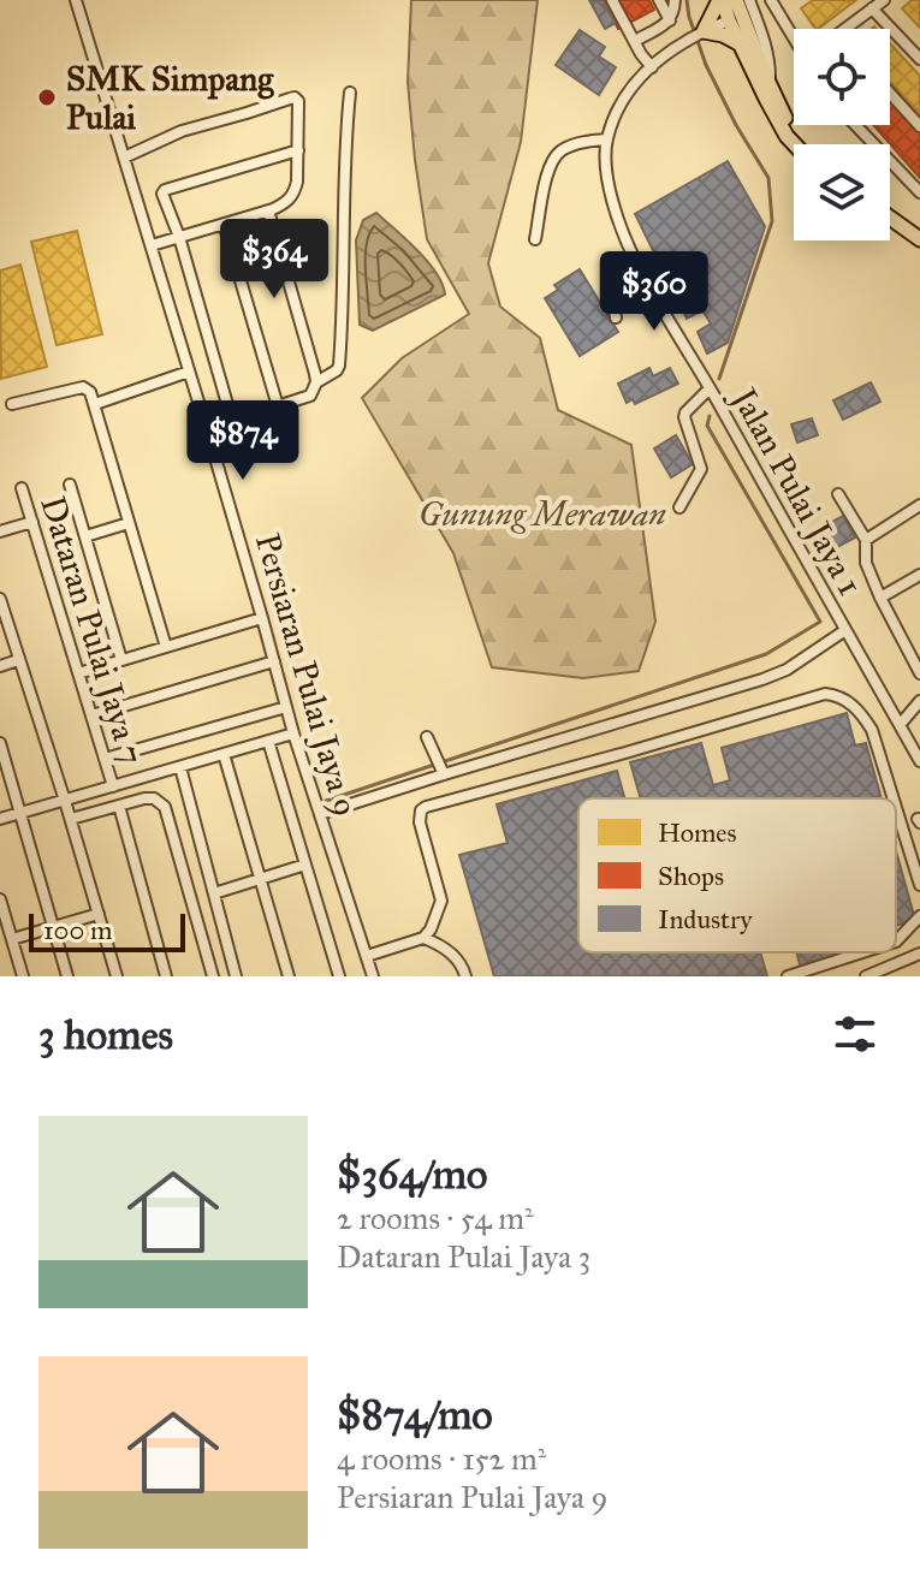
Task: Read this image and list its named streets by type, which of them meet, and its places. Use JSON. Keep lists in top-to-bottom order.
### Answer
{
  "streets": {
    "street": ["Jalan Pulai Jaya 1", "Dataran Pulai Jaya 7", "Persiaran Pulai Jaya 9"]
  },
  "parks": ["Gunung Merawan"],
  "places": ["SMK Simpang Pulai"],
  "legend": ["Homes", "Shops", "Industry"],
  "scale_bar": "100 m",
  "page": {
    "price": ["$364", "$360", "$874"],
    "scale": "100 m",
    "heading": "3 homes",
    "list": [
      {
        "name": "$364/mo",
        "note": "2 rooms · 54 m² · Dataran Pulai Jaya 3"
      },
      {
        "name": "$874/mo",
        "note": "4 rooms · 152 m² · Persiaran Pulai Jaya 9"
      }
    ]
  }
}
